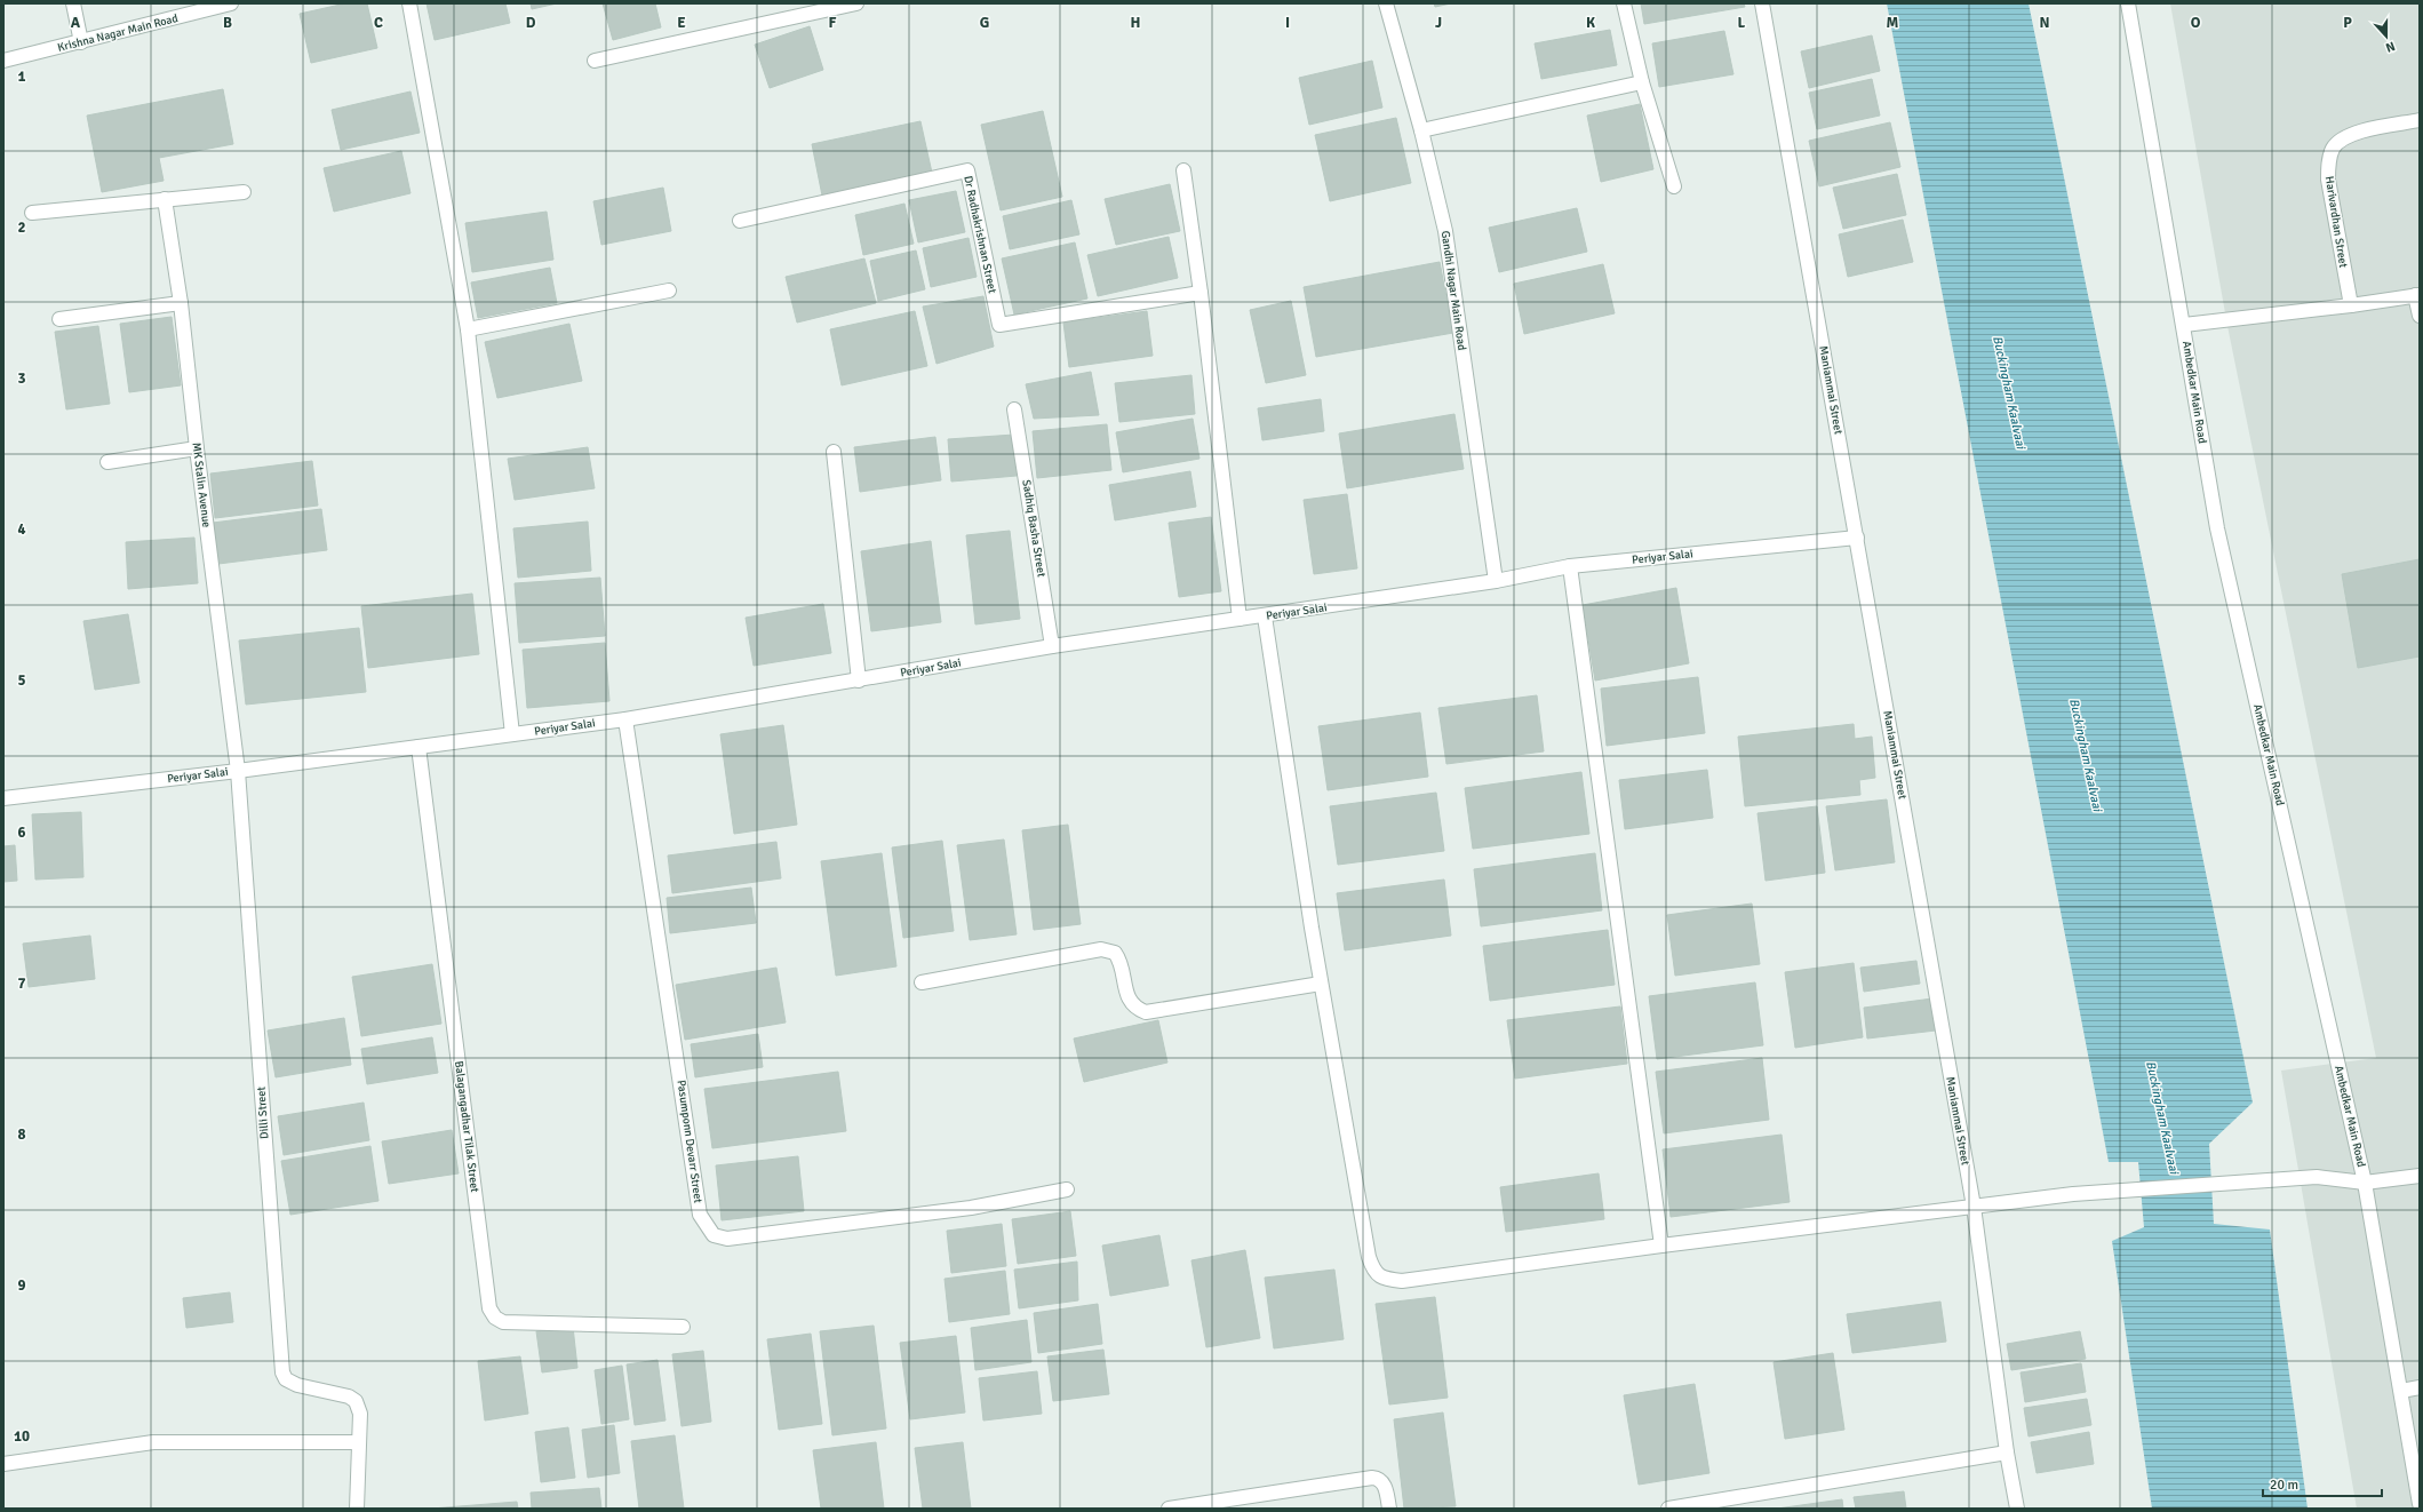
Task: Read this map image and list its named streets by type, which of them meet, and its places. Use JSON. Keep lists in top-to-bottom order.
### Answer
{
  "streets": {
    "street": [
      "Krishna Nagar Main Road",
      "Harivardhan Street",
      "Dr Radhakrishnan Street",
      "Gandhi Nagar Main Road",
      "Maniammai Street",
      "Ambedkar Main Road",
      "MK Stalin Avenue",
      "Sadhiq Basha Street",
      "Periyar Salai",
      "Dilli Street",
      "Balagangadhar Tilak Street",
      "Pasumponn Devarr Street"
    ]
  },
  "crossings": [
    ["Gandhi Nagar Main Road", "Periyar Salai"],
    ["Maniammai Street", "Periyar Salai"],
    ["MK Stalin Avenue", "Periyar Salai"],
    ["MK Stalin Avenue", "Dilli Street"],
    ["Sadhiq Basha Street", "Periyar Salai"],
    ["Periyar Salai", "Dilli Street"],
    ["Periyar Salai", "Balagangadhar Tilak Street"],
    ["Periyar Salai", "Pasumponn Devarr Street"]
  ],
  "water": ["Buckingham Kaalvaai"],
  "scale_bar": "20 m",
  "north": "bottom",
  "grid": {
    "columns": [
      "A",
      "B",
      "C",
      "D",
      "E",
      "F",
      "G",
      "H",
      "I",
      "J",
      "K",
      "L",
      "M",
      "N",
      "O",
      "P"
    ],
    "rows": [
      "1",
      "2",
      "3",
      "4",
      "5",
      "6",
      "7",
      "8",
      "9",
      "10"
    ]
  }
}
